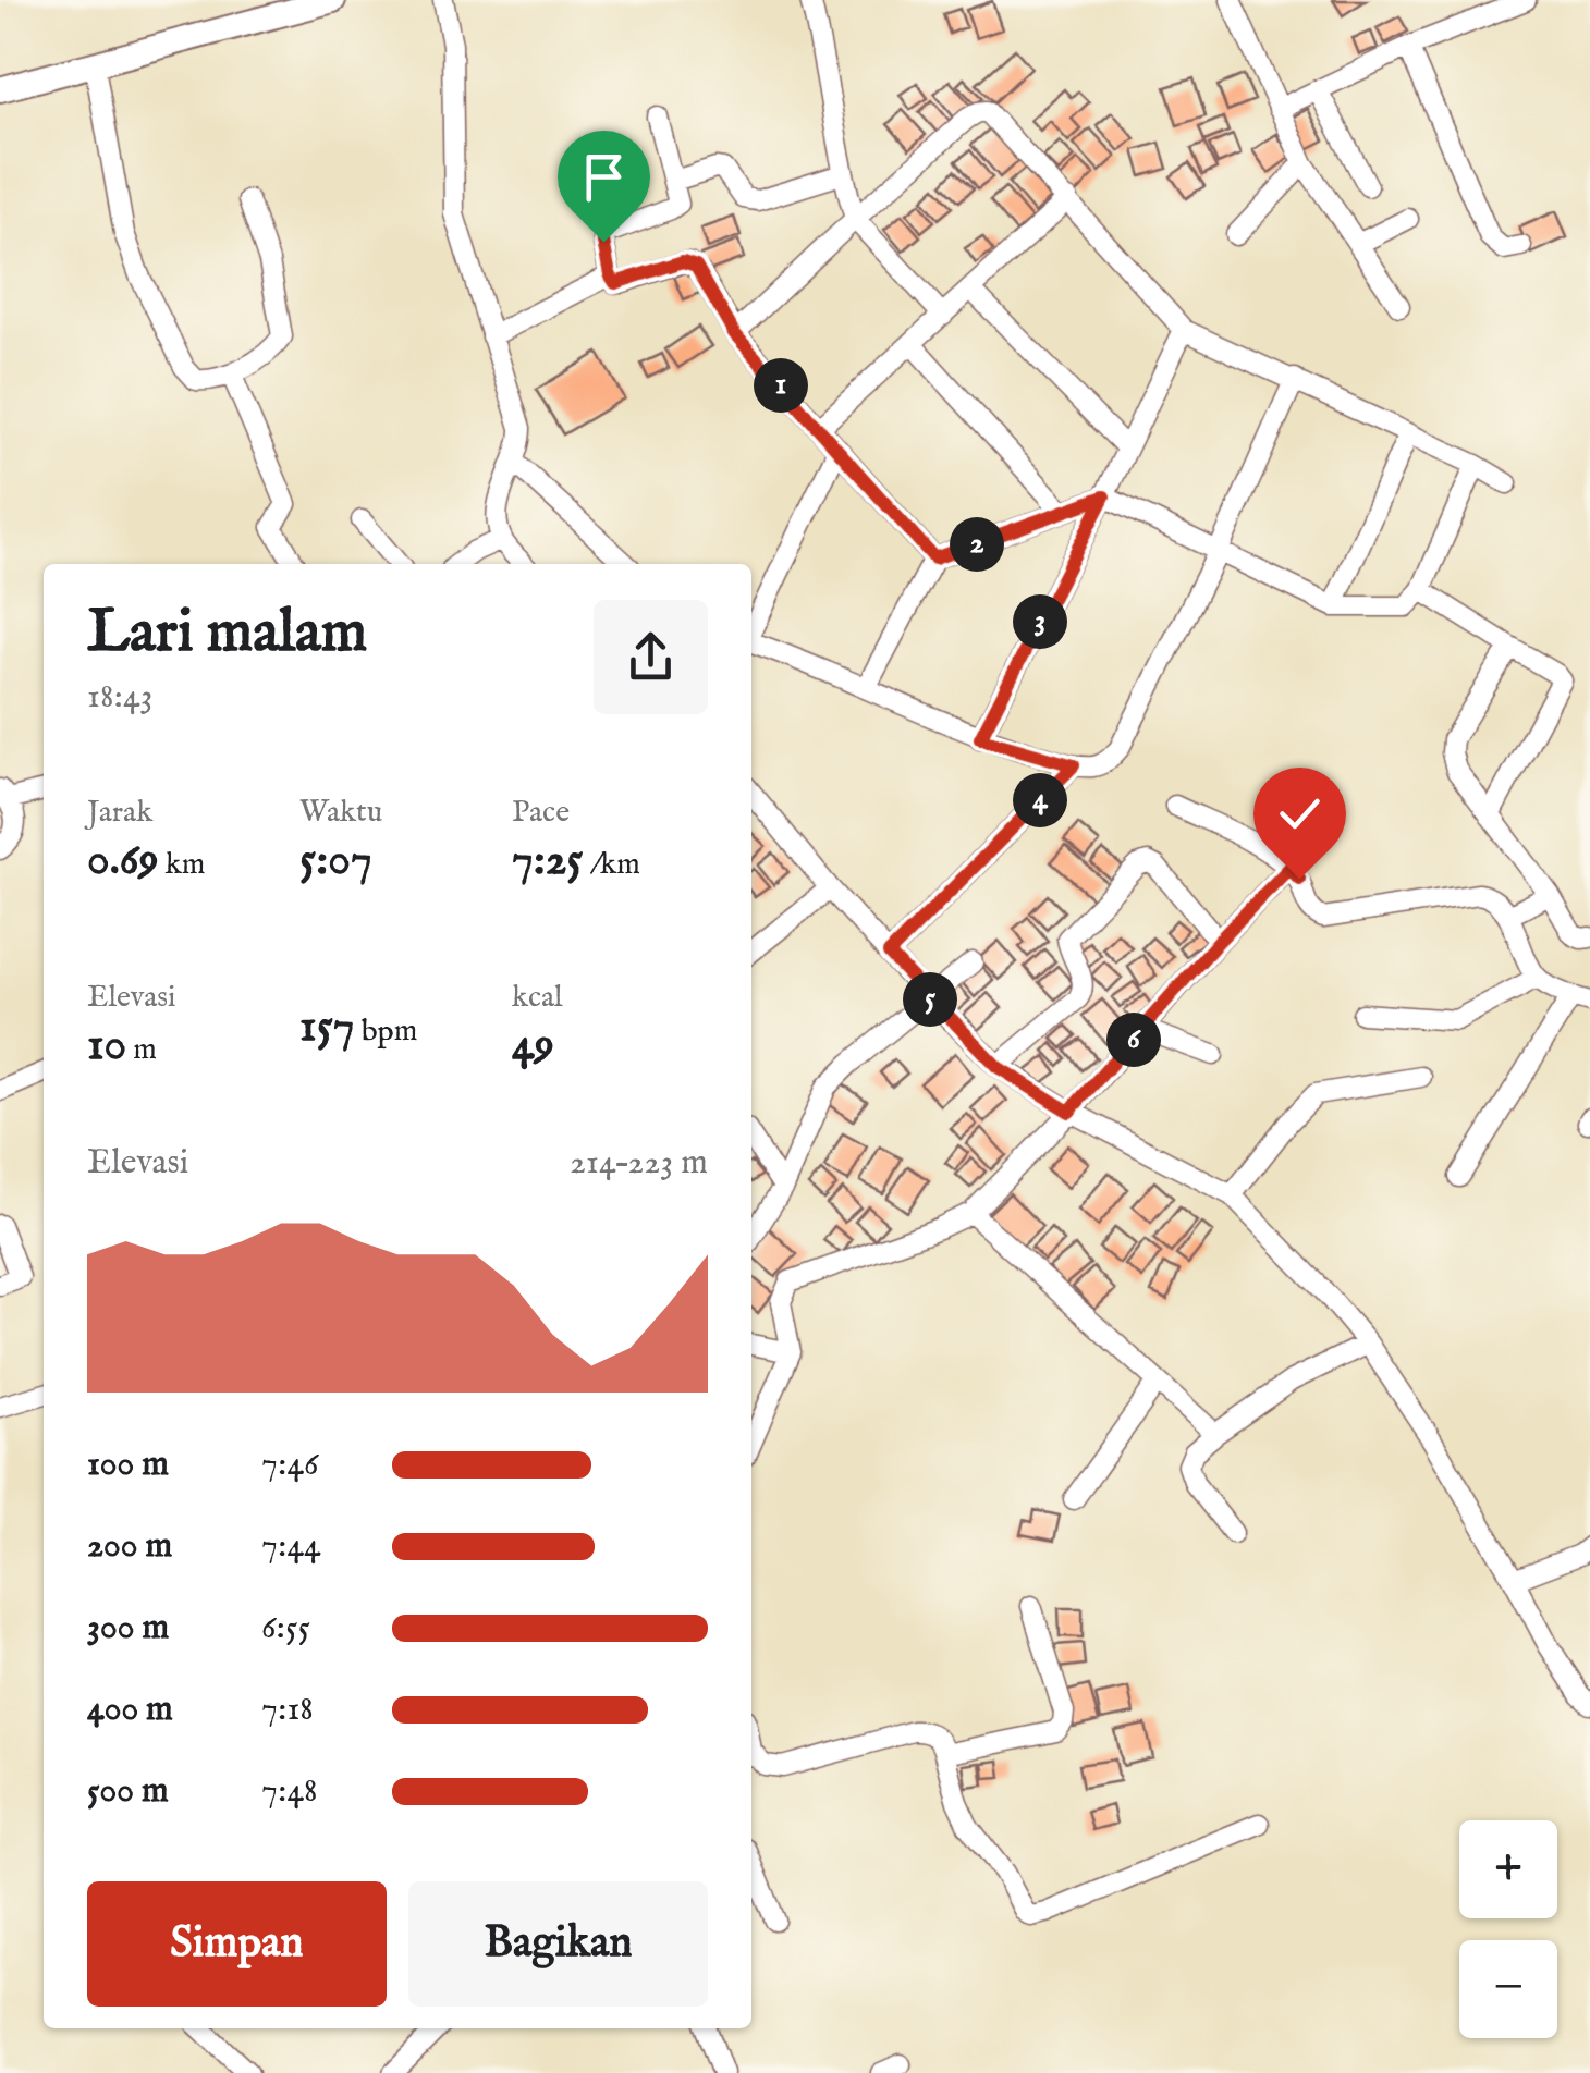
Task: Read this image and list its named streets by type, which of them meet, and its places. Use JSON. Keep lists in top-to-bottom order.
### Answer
{
  "page": {
    "pins": [
      "1",
      "2",
      "3",
      "4",
      "5",
      "6"
    ],
    "heading": ["Lari malam", "18:43"],
    "stats": [
      ["Jarak", "0.69 km"],
      ["Waktu", "5:07"],
      ["Pace", "7:25 /km"],
      ["Elevasi", "10 m"],
      ["157 bpm"],
      ["kcal", "49"]
    ],
    "chart": ["Elevasi", "214–223 m"],
    "list": [
      {
        "name": "100 m",
        "note": "7:46"
      },
      {
        "name": "200 m",
        "note": "7:44"
      },
      {
        "name": "300 m",
        "note": "6:55"
      },
      {
        "name": "400 m",
        "note": "7:18"
      },
      {
        "name": "500 m",
        "note": "7:48"
      }
    ],
    "map_buttons": ["+", "−"],
    "buttons": ["Simpan", "Bagikan"]
  }
}
